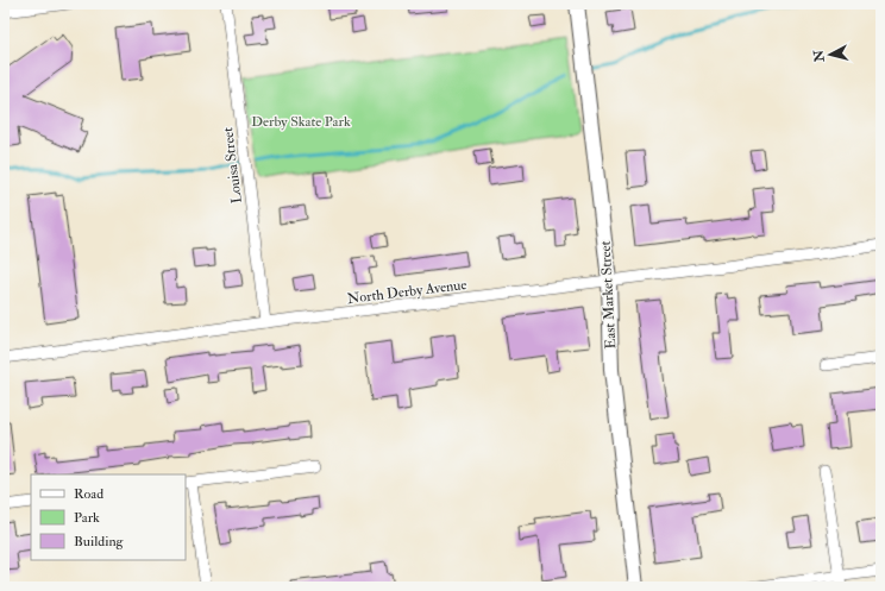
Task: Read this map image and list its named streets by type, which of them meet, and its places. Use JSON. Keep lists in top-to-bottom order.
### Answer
{
  "streets": {
    "street": ["Louisa Street", "North Derby Avenue", "East Market Street"]
  },
  "crossings": [
    ["Louisa Street", "North Derby Avenue"],
    ["North Derby Avenue", "East Market Street"]
  ],
  "parks": ["Derby Skate Park"],
  "legend": ["Road", "Park", "Building"],
  "north": "left"
}
